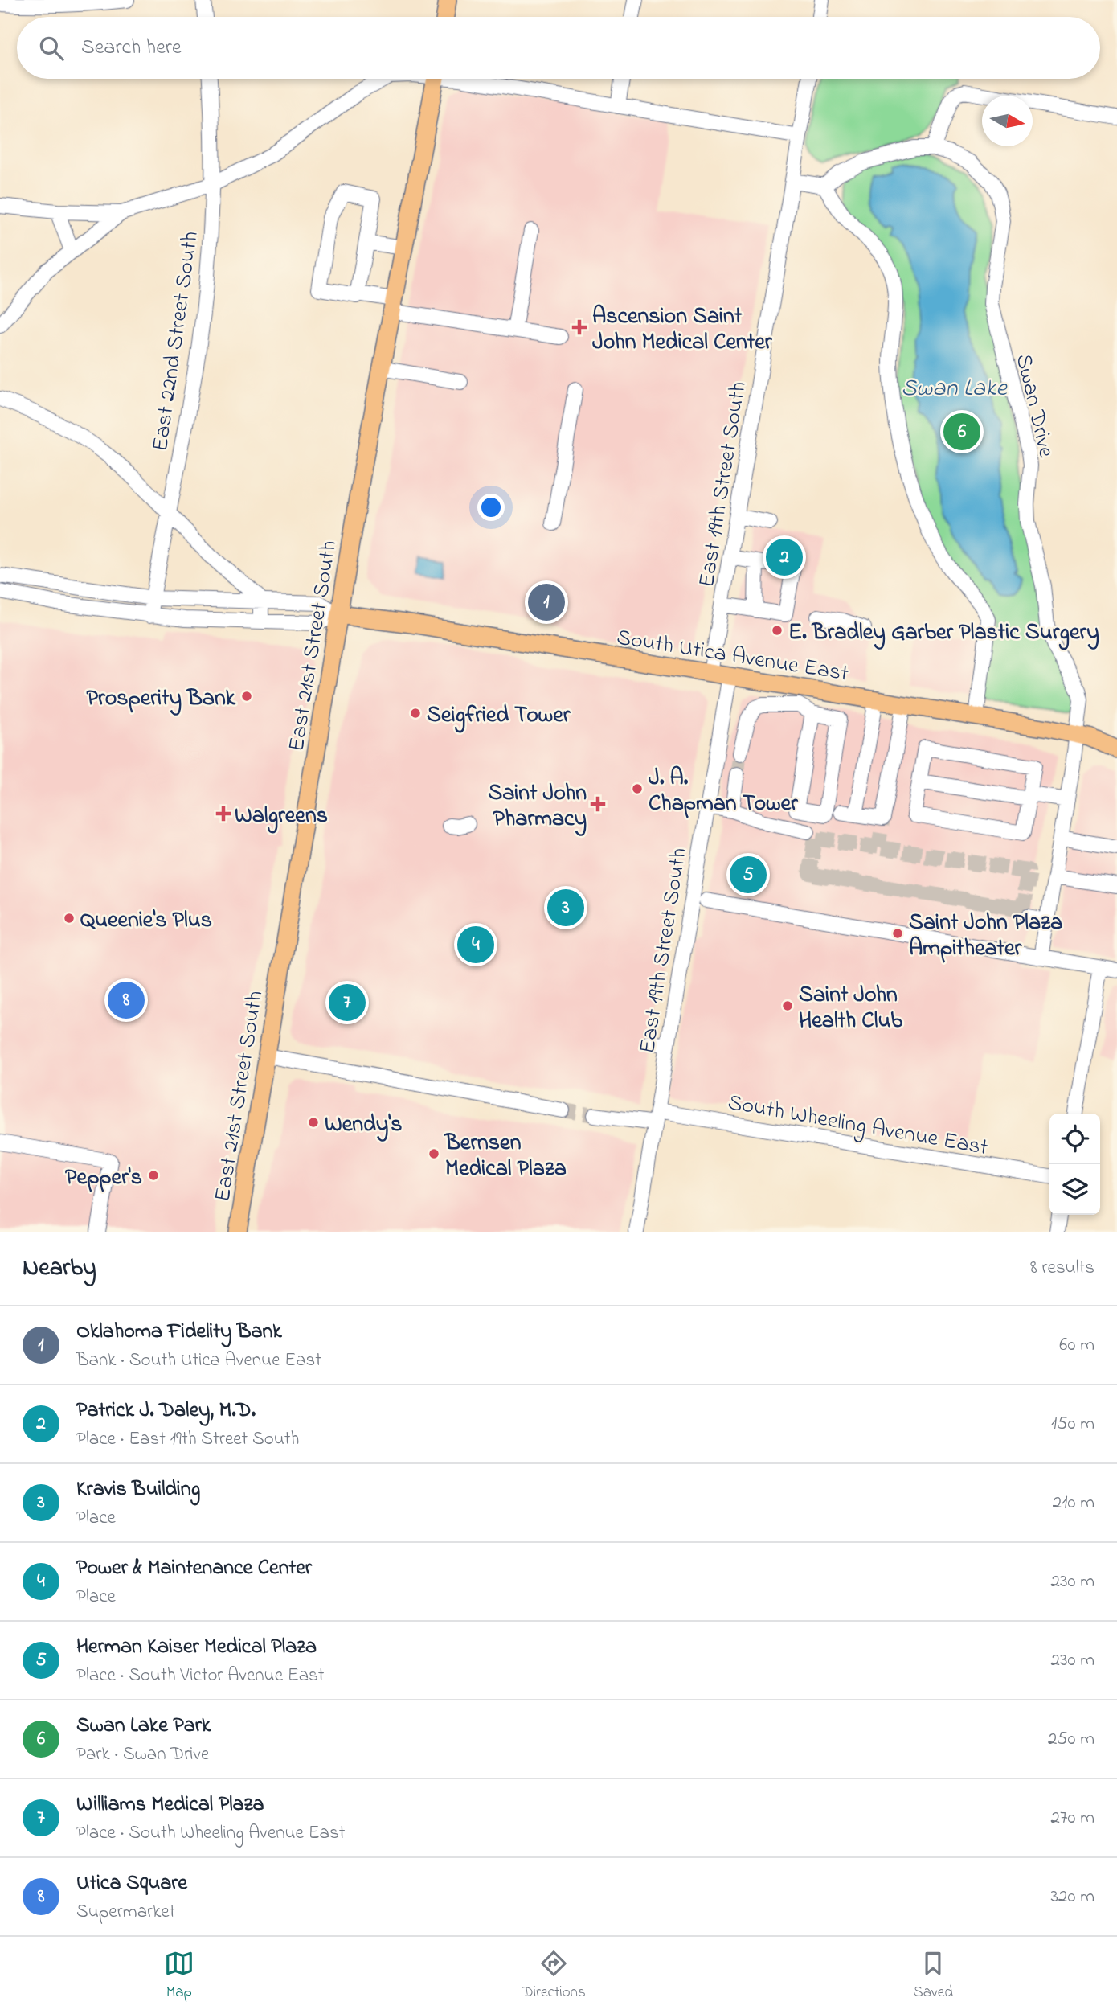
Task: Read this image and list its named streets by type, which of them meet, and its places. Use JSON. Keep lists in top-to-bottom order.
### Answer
{
  "streets": {
    "main road": ["East 21st Street South", "South Utica Avenue East"],
    "street": [
      "East 22nd Street South",
      "Swan Drive",
      "East 19th Street South",
      "South Wheeling Avenue East"
    ]
  },
  "crossings": [
    ["East 22nd Street South", "South Utica Avenue East"],
    ["Swan Drive", "South Utica Avenue East"],
    ["East 19th Street South", "South Utica Avenue East"],
    ["East 19th Street South", "South Wheeling Avenue East"],
    ["East 21st Street South", "South Utica Avenue East"]
  ],
  "water": ["Swan Lake"],
  "places": {
    "health": ["Ascension Saint John Medical Center", "Saint John Pharmacy", "Walgreens"],
    "other": [
      "E. Bradley Garber Plastic Surgery",
      "Prosperity Bank",
      "Seigfried Tower",
      "J. A. Chapman Tower",
      "Queenie's Plus",
      "Saint John Plaza Ampitheater",
      "Saint John Health Club",
      "Wendy's",
      "Bernsen Medical Plaza",
      "Pepper's"
    ]
  },
  "north": "right",
  "page": {
    "search": "Search here",
    "pins": [
      "6",
      "2",
      "1",
      "5",
      "3",
      "4",
      "8",
      "7"
    ],
    "heading": ["Nearby", "8 results"],
    "list": [
      {
        "mark": "1",
        "name": "Oklahoma Fidelity Bank",
        "note": "Bank · South Utica Avenue East",
        "value": "60 m"
      },
      {
        "mark": "2",
        "name": "Patrick J. Daley, M.D.",
        "note": "Place · East 19th Street South",
        "value": "150 m"
      },
      {
        "mark": "3",
        "name": "Kravis Building",
        "note": "Place",
        "value": "210 m"
      },
      {
        "mark": "4",
        "name": "Power & Maintenance Center",
        "note": "Place",
        "value": "230 m"
      },
      {
        "mark": "5",
        "name": "Herman Kaiser Medical Plaza",
        "note": "Place · South Victor Avenue East",
        "value": "230 m"
      },
      {
        "mark": "6",
        "name": "Swan Lake Park",
        "note": "Park · Swan Drive",
        "value": "250 m"
      },
      {
        "mark": "7",
        "name": "Williams Medical Plaza",
        "note": "Place · South Wheeling Avenue East",
        "value": "270 m"
      },
      {
        "mark": "8",
        "name": "Utica Square",
        "note": "Supermarket",
        "value": "320 m"
      }
    ],
    "nav": ["Map", "Directions", "Saved"]
  }
}
